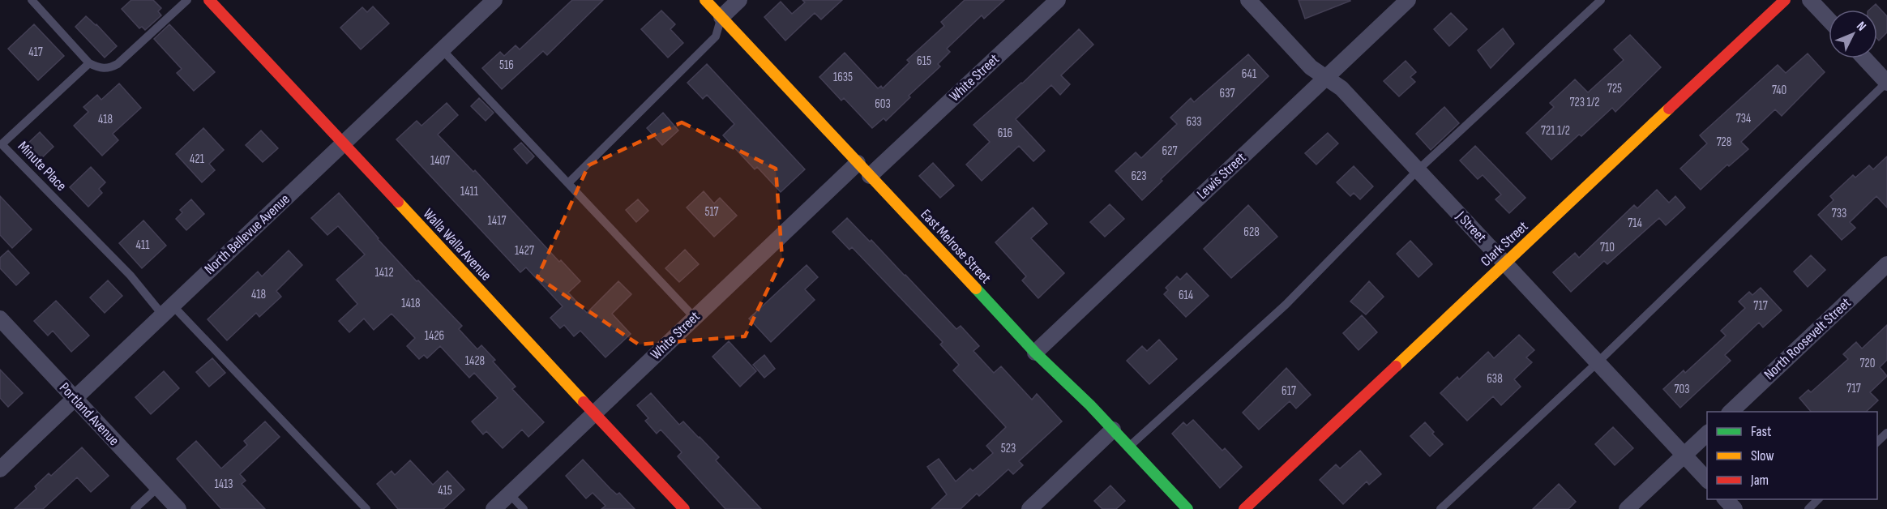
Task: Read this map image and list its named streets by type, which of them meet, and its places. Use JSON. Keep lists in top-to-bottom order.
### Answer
{
  "streets": {
    "street": [
      "White Street",
      "Lewis Street",
      "J Street",
      "North Bellevue Avenue",
      "Clark Street",
      "Walla Walla Avenue",
      "East Melrose Street",
      "North Roosevelt Street",
      "Portland Avenue"
    ],
    "lane": ["Minute Place"]
  },
  "crossings": [
    ["White Street", "Walla Walla Avenue"],
    ["White Street", "East Melrose Street"],
    ["Minute Place", "North Bellevue Avenue"],
    ["Lewis Street", "J Street"],
    ["Lewis Street", "East Melrose Street"],
    ["J Street", "Clark Street"],
    ["North Bellevue Avenue", "Walla Walla Avenue"],
    ["North Bellevue Avenue", "Portland Avenue"]
  ],
  "house_numbers": [
    "417",
    "615",
    "516",
    "641",
    "1635",
    "725",
    "740",
    "637",
    "723 1/2",
    "603",
    "734",
    "418",
    "633",
    "721 1/2",
    "616",
    "728",
    "627",
    "421",
    "1407",
    "623",
    "1411",
    "517",
    "733",
    "1417",
    "714",
    "628",
    "411",
    "710",
    "1427",
    "1412",
    "418",
    "614",
    "1418",
    "717",
    "1426",
    "1428",
    "720",
    "638",
    "717",
    "703",
    "617",
    "523",
    "1413",
    "415"
  ],
  "legend": ["Fast", "Slow", "Jam"],
  "north": "top right"
}
